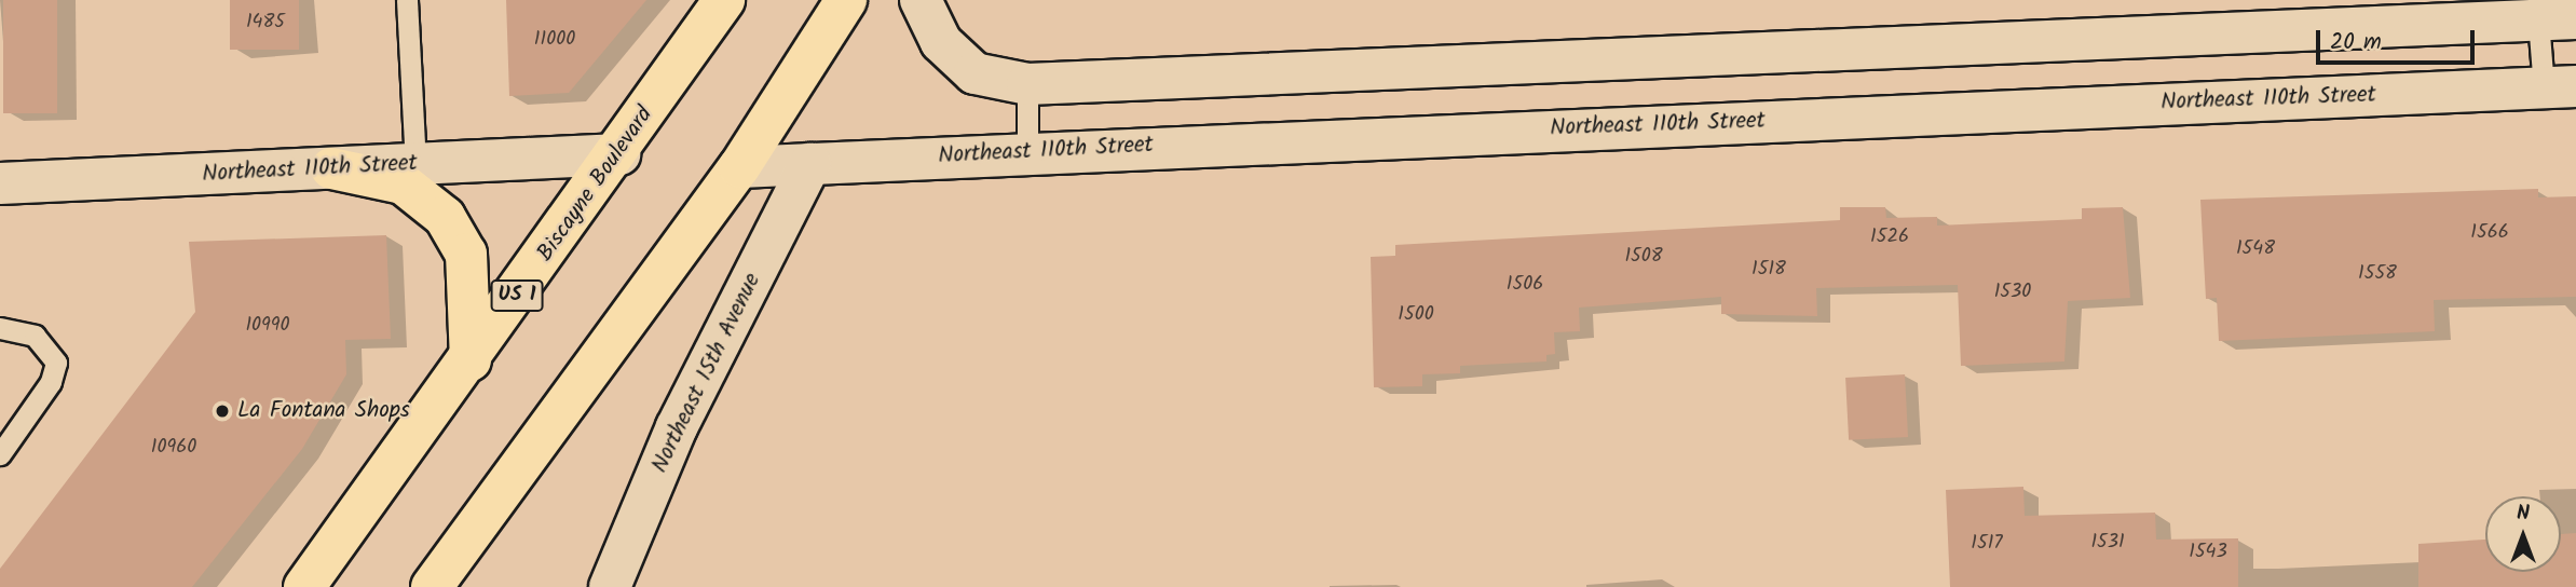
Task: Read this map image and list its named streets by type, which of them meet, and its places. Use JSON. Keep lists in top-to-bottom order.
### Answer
{
  "streets": {
    "main road": ["Biscayne Boulevard", "US 1"],
    "street": ["Northeast 110th Street", "Northeast 15th Avenue"]
  },
  "crossings": [
    ["Northeast 110th Street", "Biscayne Boulevard"],
    ["Northeast 110th Street", "Northeast 15th Avenue"]
  ],
  "places": ["La Fontana Shops"],
  "house_numbers": [
    "1485",
    "11000",
    "1566",
    "1526",
    "1548",
    "1508",
    "1518",
    "1558",
    "1506",
    "1530",
    "1500",
    "10990",
    "10960",
    "1531",
    "1517",
    "1543"
  ],
  "scale_bar": "20 m",
  "north": "top"
}
